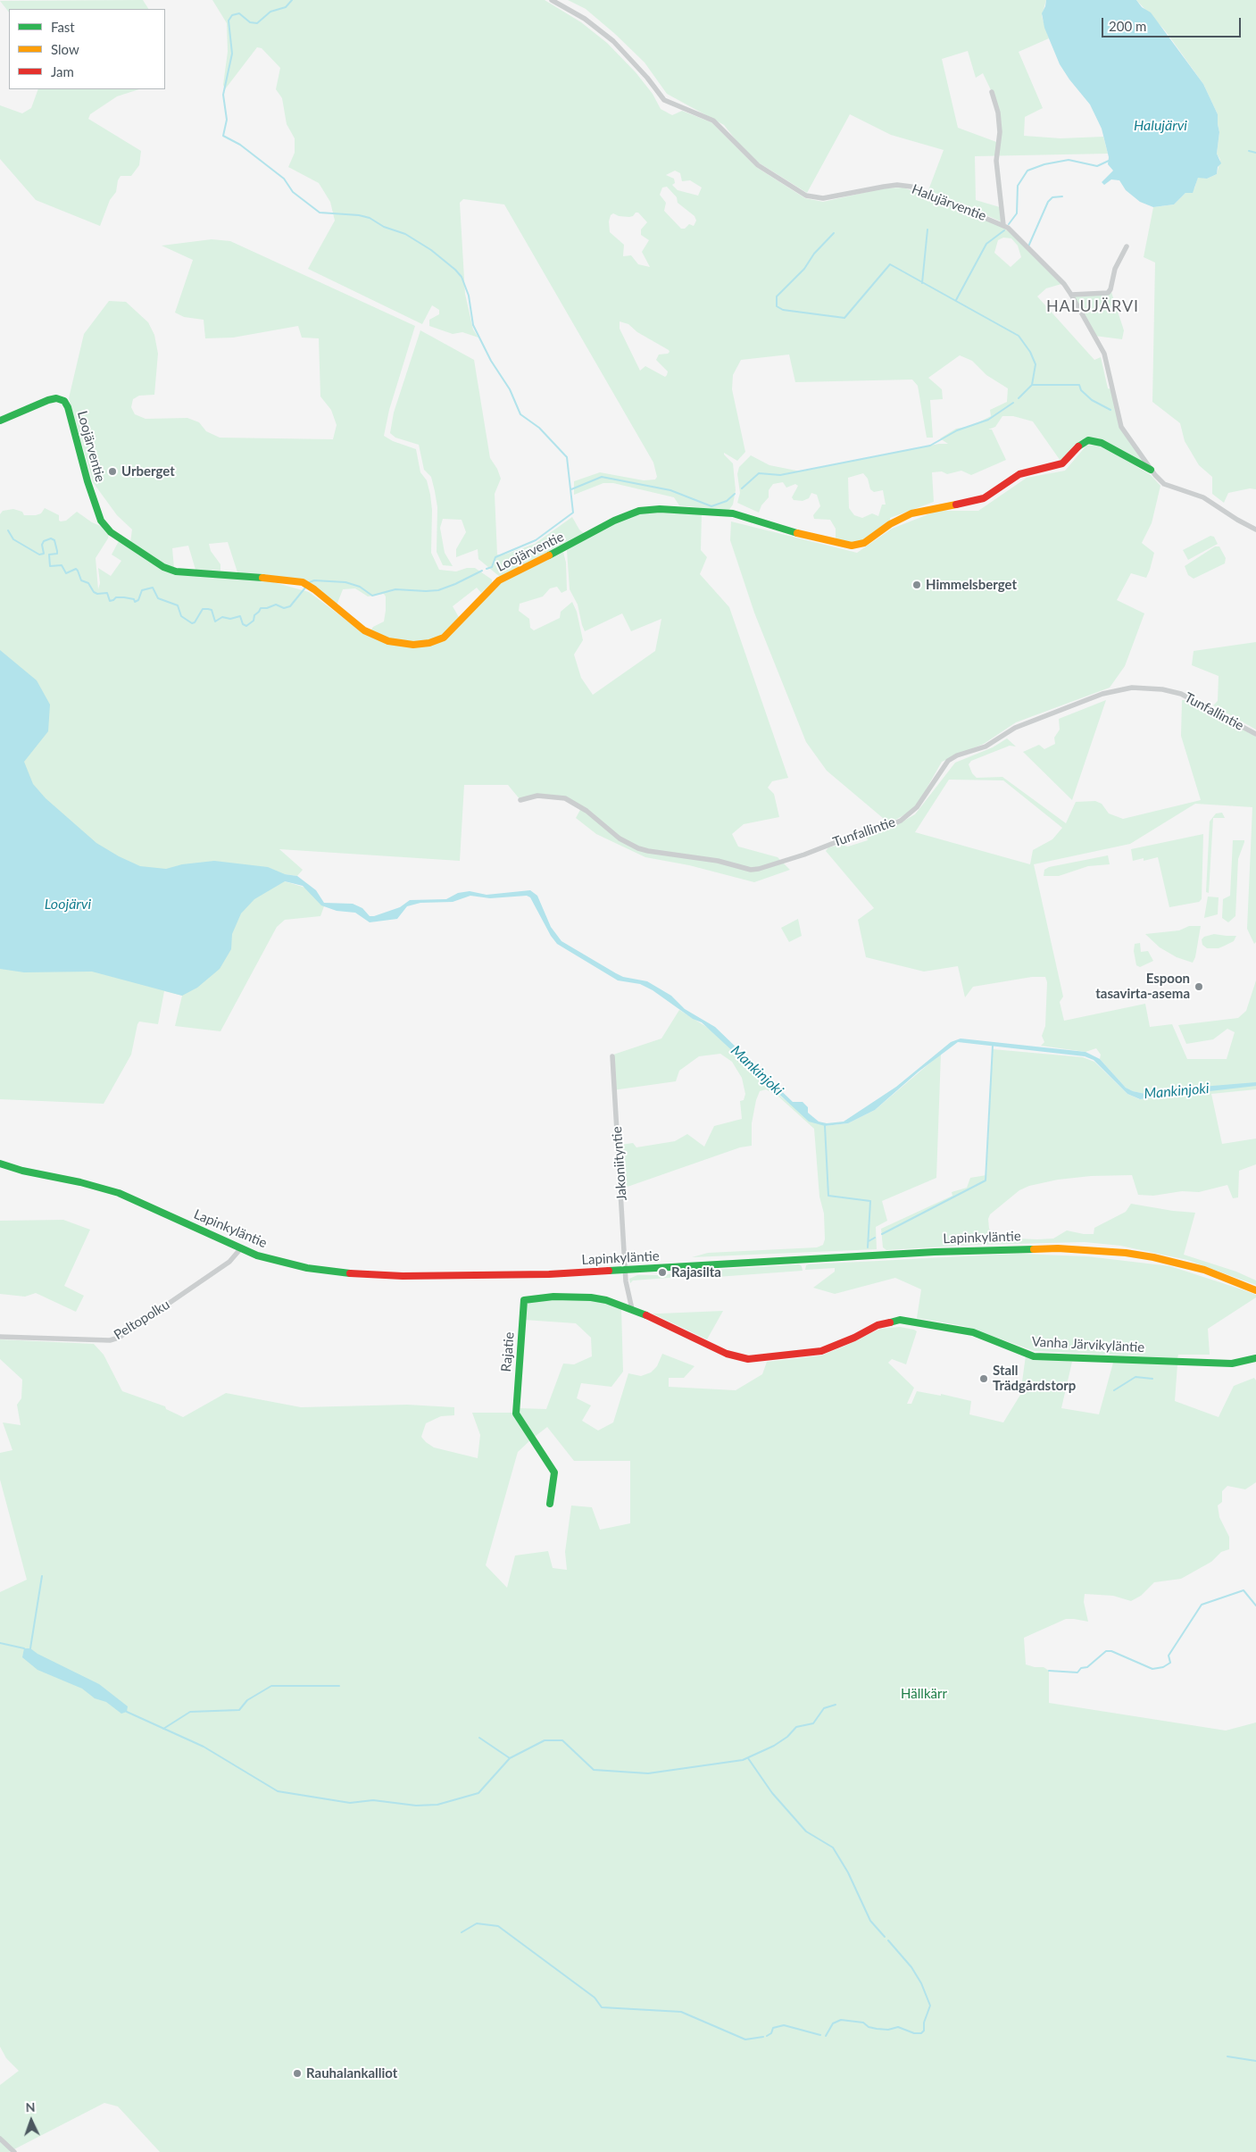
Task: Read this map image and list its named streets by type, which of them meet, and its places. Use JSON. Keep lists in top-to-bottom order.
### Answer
{
  "streets": {
    "street": [
      "Halujärventie",
      "Loojärventie",
      "Tunfallintie",
      "Jakoniityntie",
      "Lapinkyläntie",
      "Peltopolku",
      "Vanha Järvikyläntie",
      "Rajatie"
    ]
  },
  "crossings": [
    ["Halujärventie", "Loojärventie"],
    ["Jakoniityntie", "Lapinkyläntie"],
    ["Lapinkyläntie", "Peltopolku"],
    ["Vanha Järvikyläntie", "Rajatie"]
  ],
  "districts": ["HALUJÄRVI"],
  "water": ["Halujärvi", "Loojärvi", "Mankinjoki"],
  "parks": ["Hällkärr"],
  "places": [
    "Urberget",
    "Himmelsberget",
    "Espoon tasavirta-asema",
    "Rajasilta",
    "Stall Trädgårdstorp",
    "Rauhalankalliot"
  ],
  "legend": ["Fast", "Slow", "Jam"],
  "scale_bar": "200 m",
  "north": "top"
}
